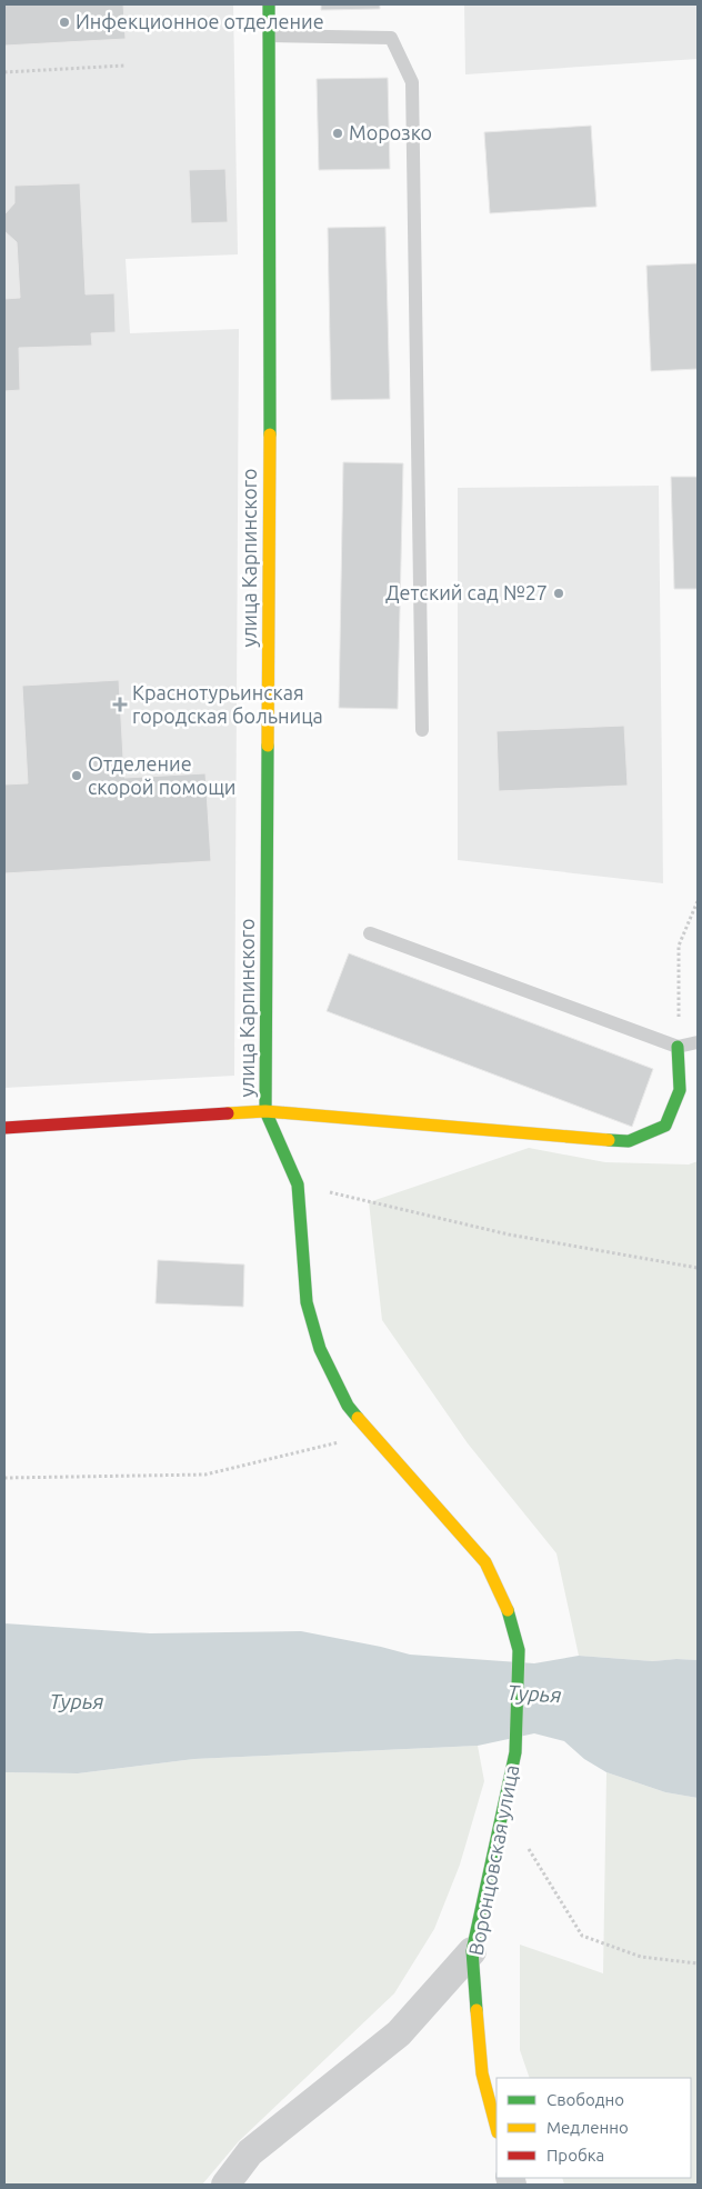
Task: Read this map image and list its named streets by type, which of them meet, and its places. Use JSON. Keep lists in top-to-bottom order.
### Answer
{
  "streets": {
    "street": ["улица Карпинского", "Воронцовская улица"]
  },
  "crossings": [
    ["улица Карпинского", "Воронцовская улица"]
  ],
  "water": ["Турья"],
  "places": {
    "other": [
      "Инфекционное отделение",
      "Морозко",
      "Детский сад №27",
      "Отделение скорой помощи"
    ],
    "health": ["Краснотурьинская городская больница"]
  },
  "legend": ["Свободно", "Медленно", "Пробка"]
}
